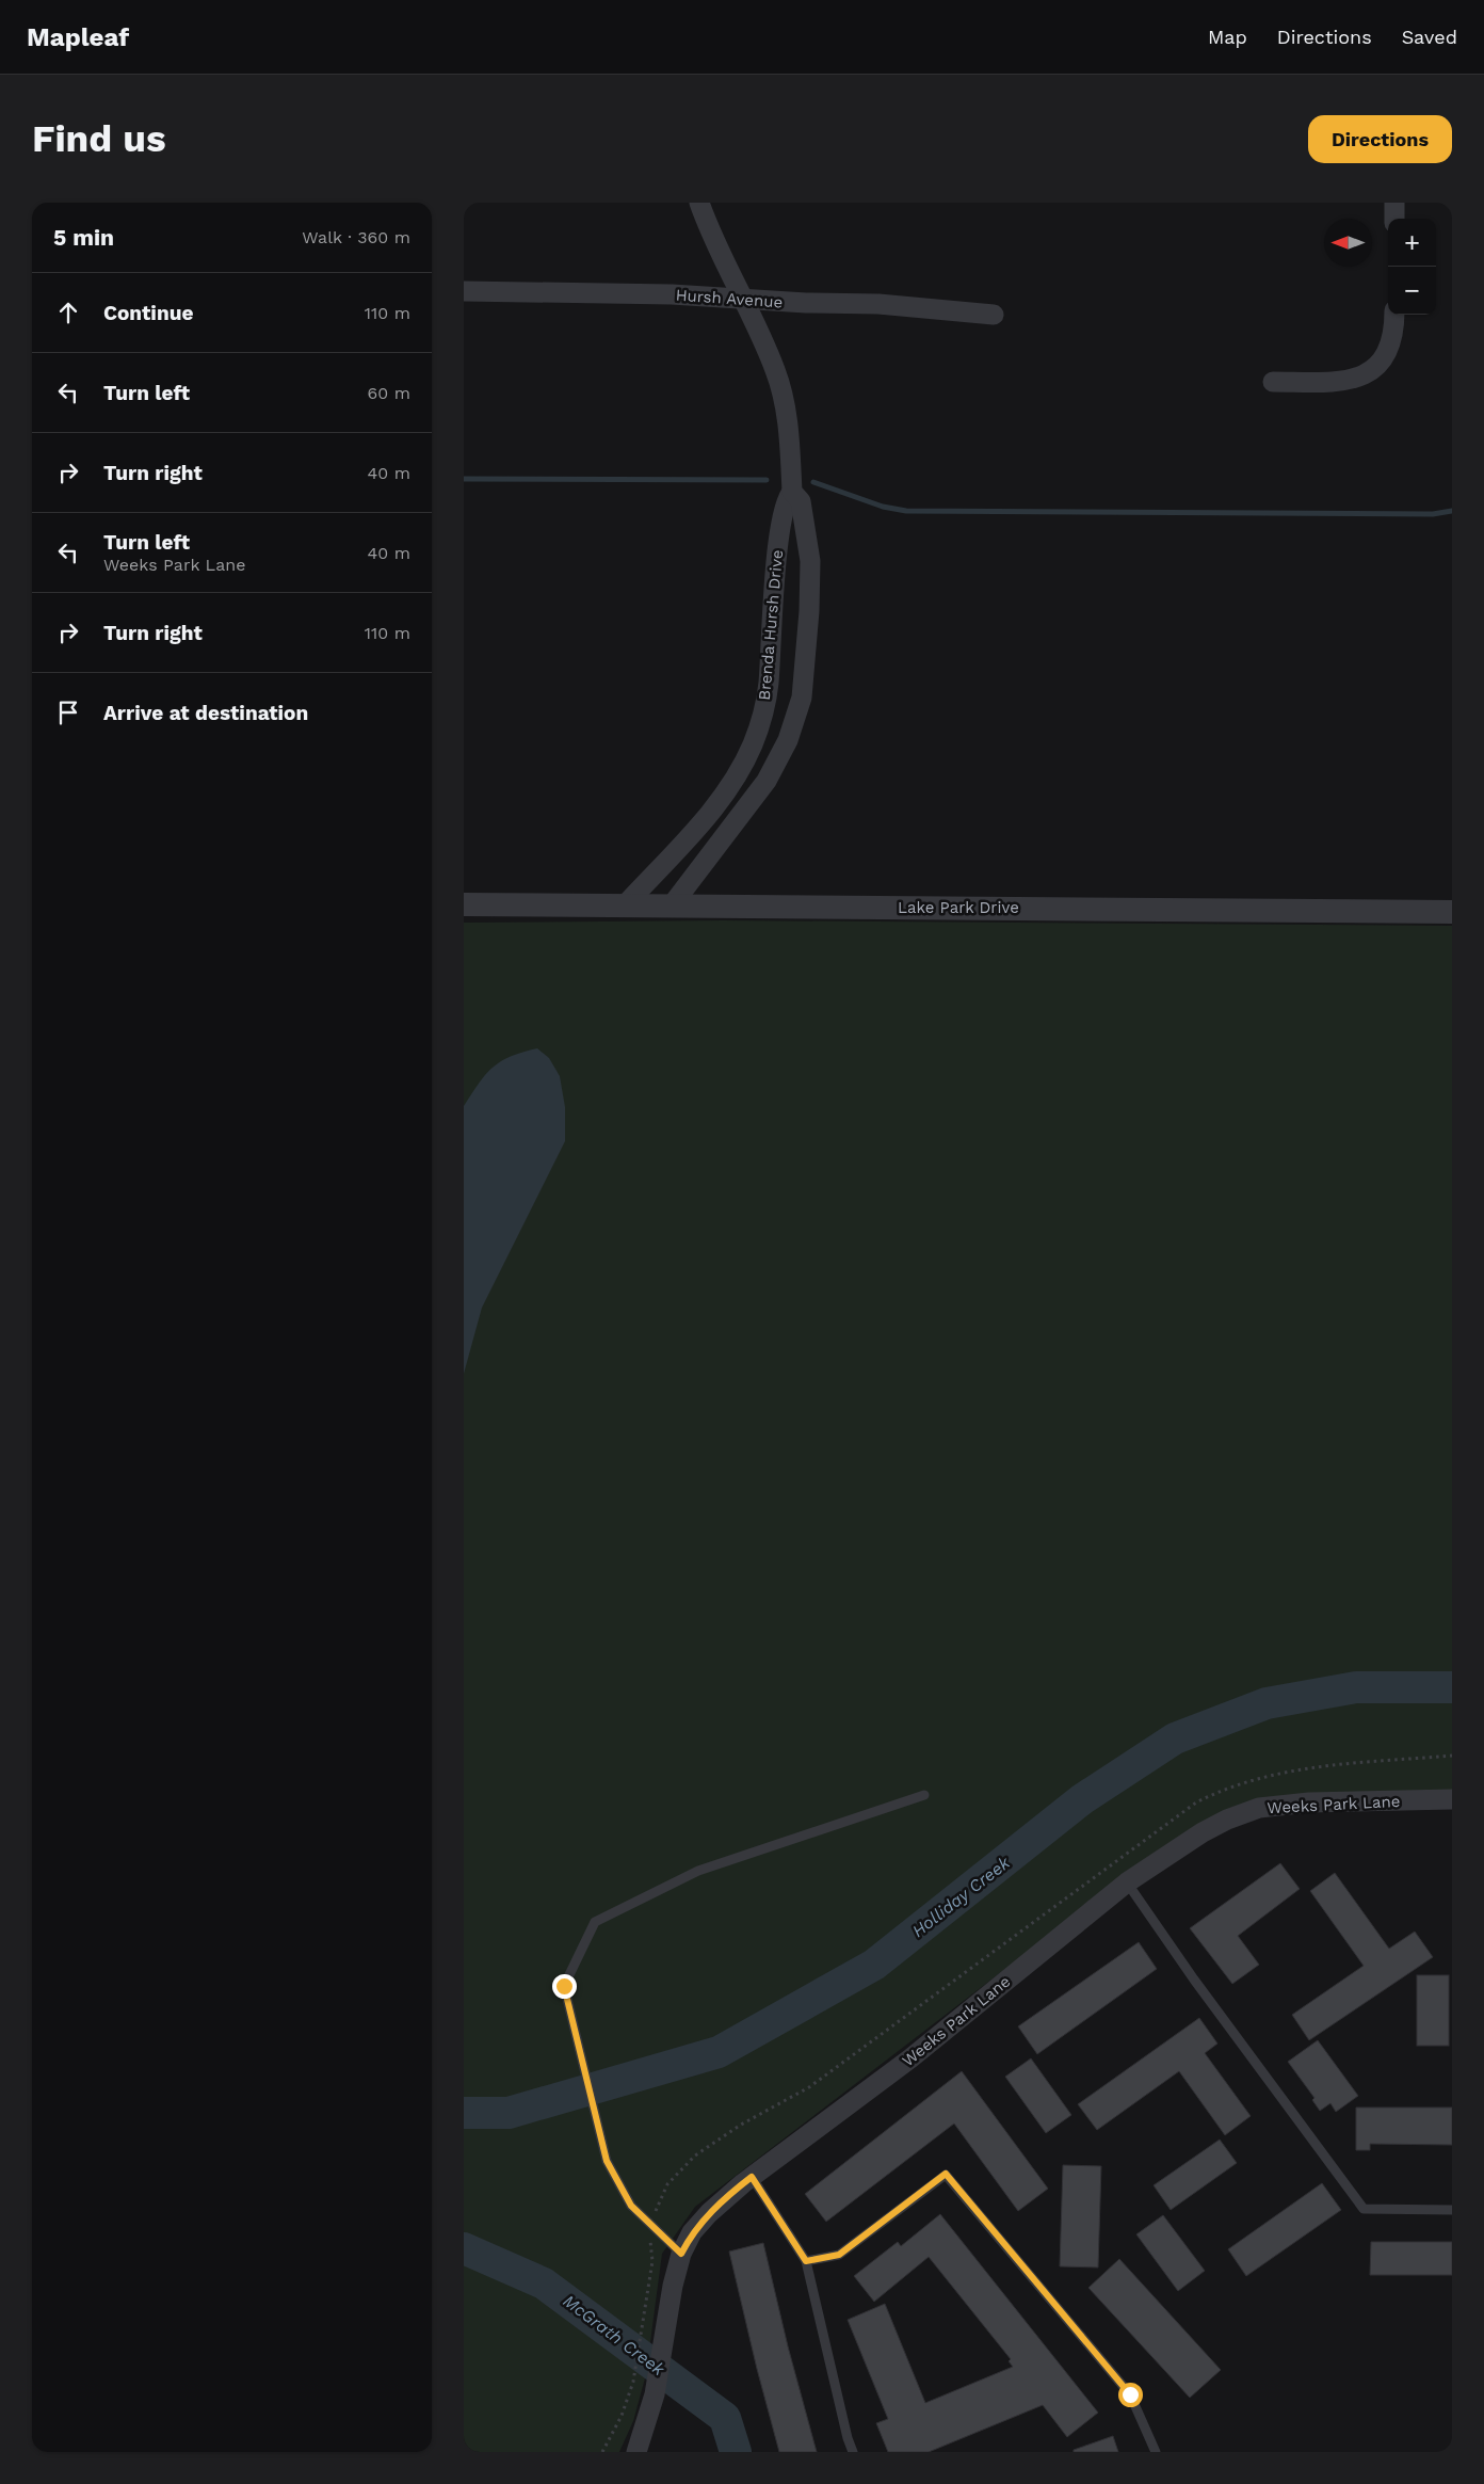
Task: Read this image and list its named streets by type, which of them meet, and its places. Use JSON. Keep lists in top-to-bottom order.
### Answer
{
  "streets": {
    "street": [
      "Hursh Avenue",
      "Brenda Hursh Drive",
      "Lake Park Drive",
      "Weeks Park Lane"
    ]
  },
  "crossings": [
    ["Hursh Avenue", "Brenda Hursh Drive"],
    ["Brenda Hursh Drive", "Lake Park Drive"]
  ],
  "water": ["Holliday Creek", "McGrath Creek"],
  "north": "left",
  "page": {
    "header": "Mapleaf",
    "nav": ["Map", "Directions", "Saved"],
    "buttons": "Directions",
    "title": "Find us",
    "heading": ["5 min", "Walk · 360 m"],
    "map_buttons": ["+", "−"],
    "list": [
      ["Continue", "110 m"],
      ["Turn left", "60 m"],
      ["Turn right", "40 m"],
      ["Turn left", "Weeks Park Lane", "40 m"],
      ["Turn right", "110 m"],
      "Arrive at destination"
    ]
  }
}
